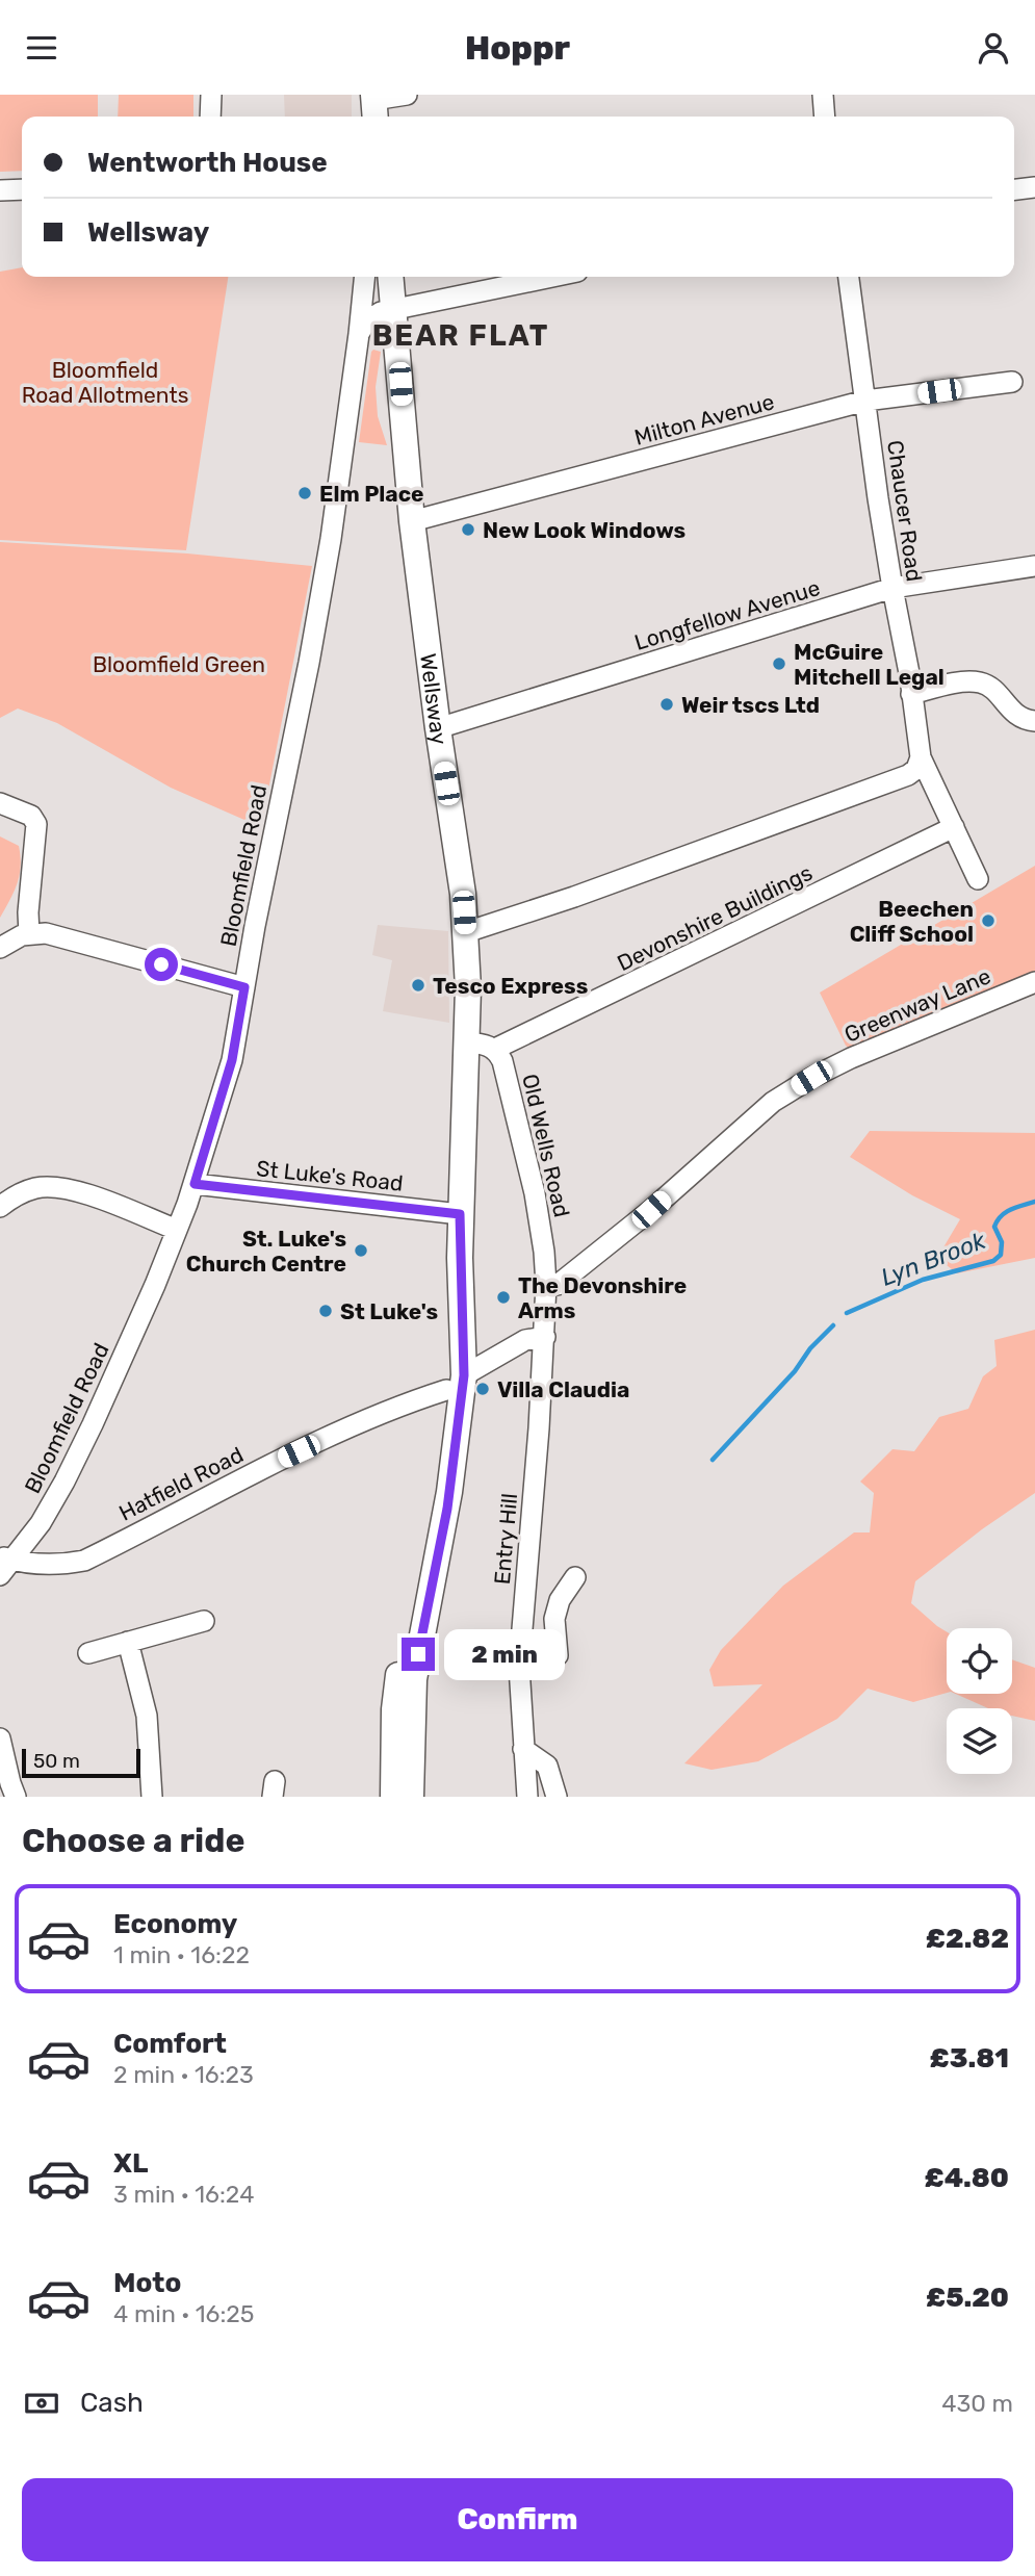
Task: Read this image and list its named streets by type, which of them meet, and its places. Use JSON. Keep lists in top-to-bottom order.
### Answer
{
  "streets": {
    "main road": ["Wellsway"],
    "street": [
      "Milton Avenue",
      "Chaucer Road",
      "Longfellow Avenue",
      "Bloomfield Road",
      "Devonshire Buildings",
      "Greenway Lane",
      "Old Wells Road",
      "St Luke's Road",
      "Hatfield Road",
      "Entry Hill"
    ]
  },
  "crossings": [
    ["Milton Avenue", "Chaucer Road"],
    ["Milton Avenue", "Wellsway"],
    ["Chaucer Road", "Longfellow Avenue"],
    ["Chaucer Road", "Devonshire Buildings"],
    ["Longfellow Avenue", "Wellsway"],
    ["Wellsway", "St Luke's Road"],
    ["Wellsway", "Hatfield Road"],
    ["Bloomfield Road", "St Luke's Road"],
    ["Bloomfield Road", "Hatfield Road"],
    ["Devonshire Buildings", "Old Wells Road"],
    ["Greenway Lane", "Old Wells Road"],
    ["Greenway Lane", "Entry Hill"],
    ["Old Wells Road", "Entry Hill"],
    ["Hatfield Road", "Entry Hill"]
  ],
  "districts": ["BEAR FLAT"],
  "water": ["Lyn Brook"],
  "parks": ["Bloomfield Road Allotments", "Bloomfield Green"],
  "places": [
    "Elm Place",
    "New Look Windows",
    "McGuire Mitchell Legal",
    "Weir tscs Ltd",
    "Beechen Cliff School",
    "Tesco Express",
    "St. Luke's Church Centre",
    "The Devonshire Arms",
    "St Luke's",
    "Villa Claudia"
  ],
  "scale_bar": "50 m",
  "page": {
    "header": "Hoppr",
    "banner": ["Wentworth House", "Wellsway"],
    "bubble": "2 min",
    "scale": "50 m",
    "heading": "Choose a ride",
    "list": [
      {
        "name": "Economy",
        "note": "1 min · 16:22",
        "value": "£2.82"
      },
      {
        "name": "Comfort",
        "note": "2 min · 16:23",
        "value": "£3.81"
      },
      {
        "name": "XL",
        "note": "3 min · 16:24",
        "value": "£4.80"
      },
      {
        "name": "Moto",
        "note": "4 min · 16:25",
        "value": "£5.20"
      }
    ],
    "pay": ["Cash", "430 m"],
    "buttons": "Confirm"
  }
}
